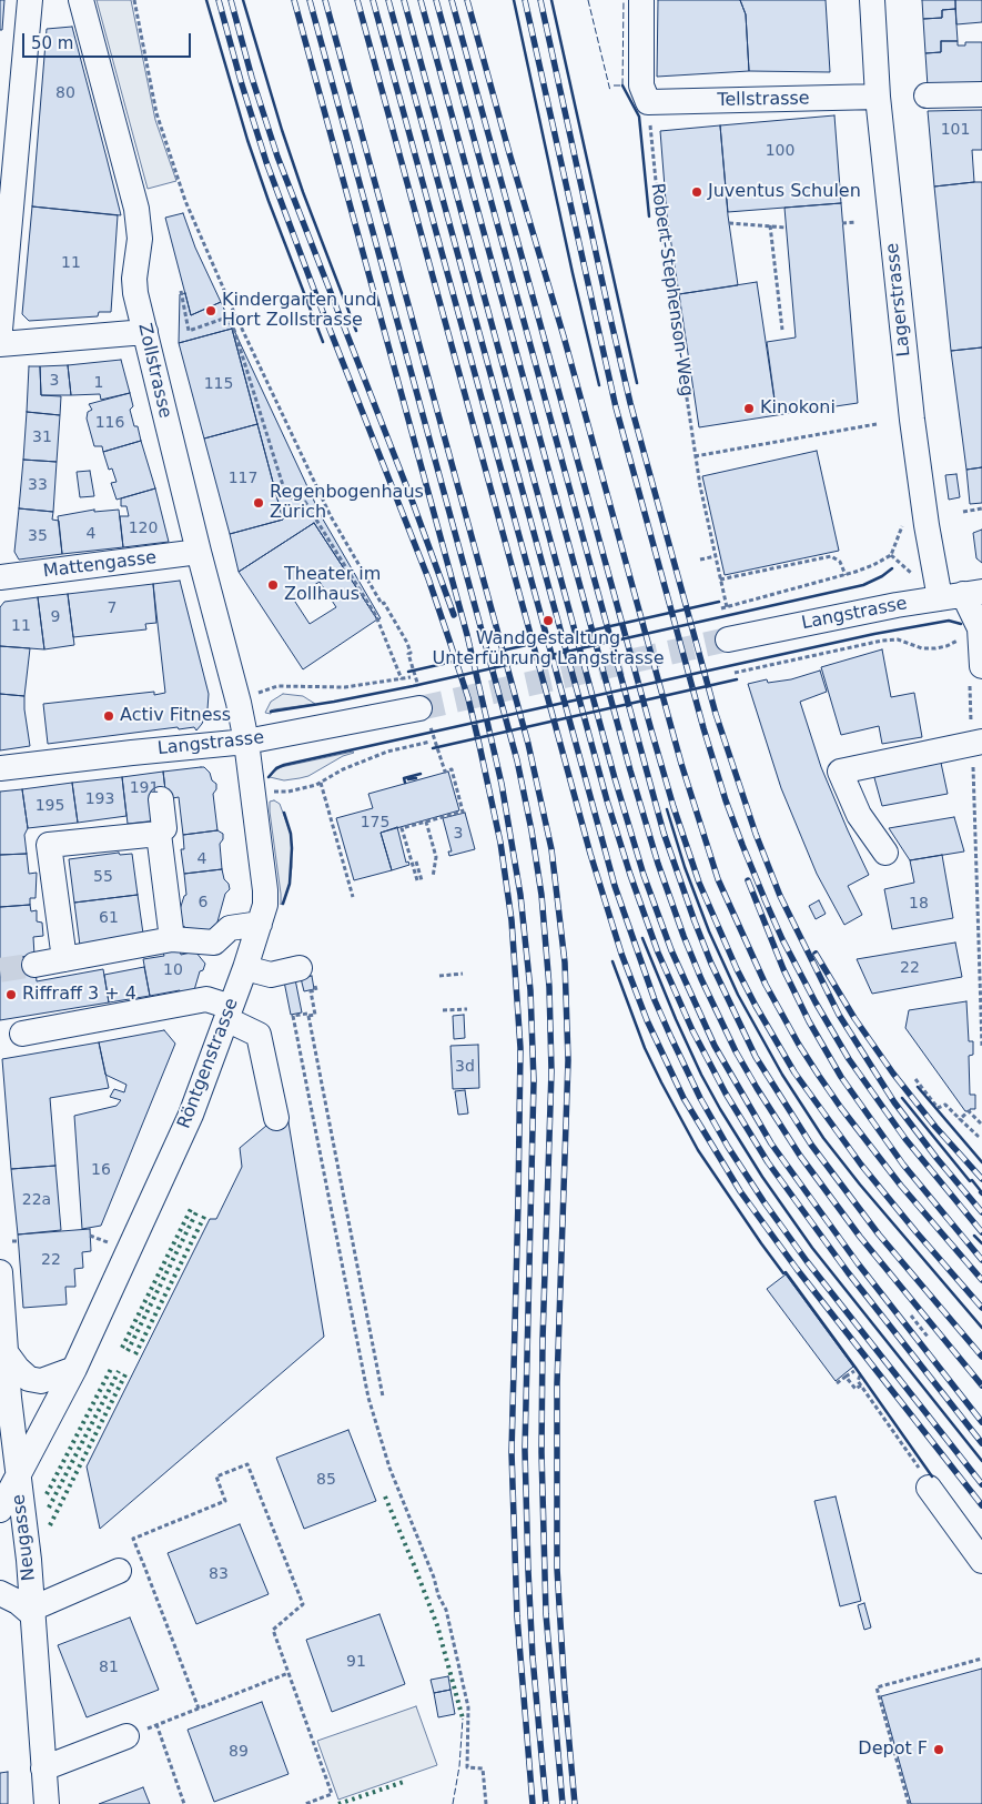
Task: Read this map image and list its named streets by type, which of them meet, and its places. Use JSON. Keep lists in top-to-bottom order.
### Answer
{
  "streets": {
    "street": [
      "Tellstrasse",
      "Lagerstrasse",
      "Zollstrasse",
      "Mattengasse",
      "Langstrasse",
      "Röntgenstrasse",
      "Neugasse"
    ],
    "path": ["Robert-Stephenson-Weg"]
  },
  "crossings": [
    ["Tellstrasse", "Robert-Stephenson-Weg"],
    ["Tellstrasse", "Lagerstrasse"],
    ["Lagerstrasse", "Langstrasse"],
    ["Zollstrasse", "Mattengasse"],
    ["Zollstrasse", "Langstrasse"],
    ["Zollstrasse", "Röntgenstrasse"],
    ["Langstrasse", "Röntgenstrasse"],
    ["Röntgenstrasse", "Neugasse"]
  ],
  "places": [
    "Juventus Schulen",
    "Kindergarten und Hort Zollstrasse",
    "Kinokoni",
    "Regenbogenhaus Zürich",
    "Theater im Zollhaus",
    "Wandgestaltung Unterführung Langstrasse",
    "Activ Fitness",
    "Riffraff 3 + 4",
    "Depot F"
  ],
  "house_numbers": [
    "80",
    "101",
    "100",
    "11",
    "3",
    "1",
    "115",
    "116",
    "31",
    "117",
    "33",
    "120",
    "4",
    "35",
    "7",
    "9",
    "11",
    "191",
    "193",
    "195",
    "175",
    "3",
    "4",
    "55",
    "6",
    "18",
    "61",
    "22",
    "10",
    "3d",
    "16",
    "22a",
    "22",
    "85",
    "83",
    "91",
    "81",
    "89"
  ],
  "scale_bar": "50 m"
}
